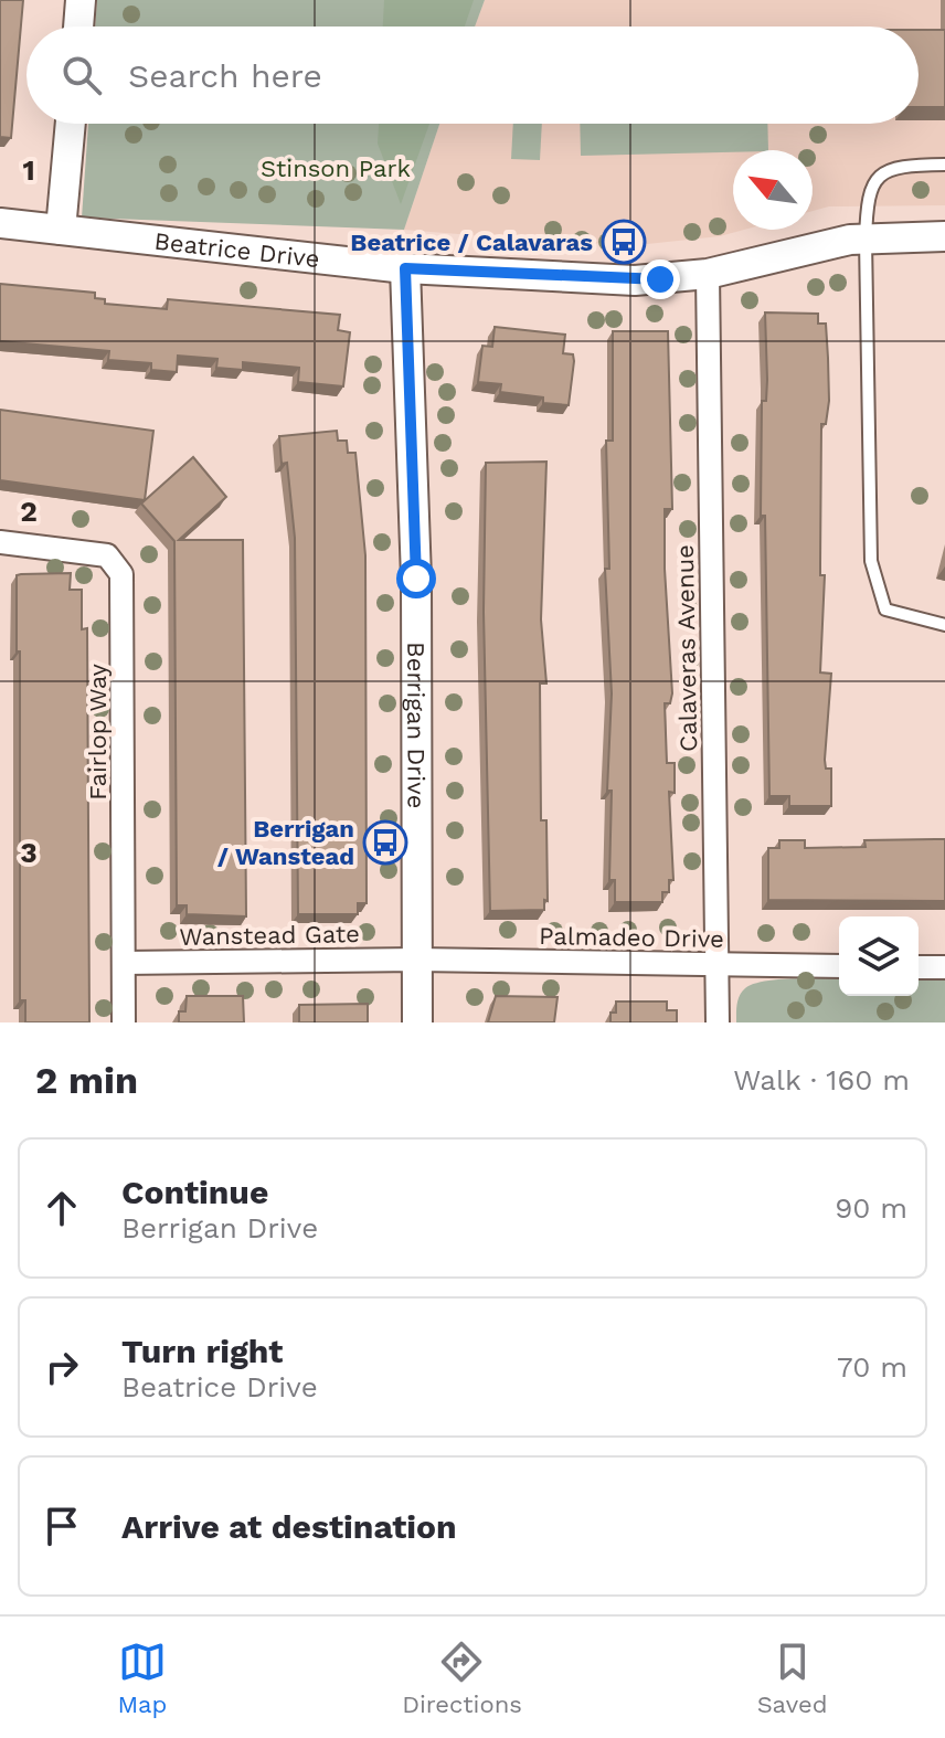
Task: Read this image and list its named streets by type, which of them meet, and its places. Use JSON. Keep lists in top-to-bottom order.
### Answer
{
  "streets": {
    "street": [
      "Beatrice Drive",
      "Calaveras Avenue",
      "Berrigan Drive",
      "Fairlop Way",
      "Wanstead Gate",
      "Palmadeo Drive"
    ]
  },
  "crossings": [
    ["Beatrice Drive", "Calaveras Avenue"],
    ["Beatrice Drive", "Berrigan Drive"],
    ["Calaveras Avenue", "Palmadeo Drive"],
    ["Berrigan Drive", "Wanstead Gate"],
    ["Berrigan Drive", "Palmadeo Drive"],
    ["Fairlop Way", "Wanstead Gate"],
    ["Wanstead Gate", "Palmadeo Drive"]
  ],
  "parks": ["Stinson Park"],
  "places": {
    "bus stop": ["Beatrice / Calavaras", "Berrigan / Wanstead"]
  },
  "north": "top left",
  "page": {
    "search": "Search here",
    "heading": ["2 min", "Walk · 160 m"],
    "list": [
      ["Continue", "Berrigan Drive", "90 m"],
      ["Turn right", "Beatrice Drive", "70 m"],
      "Arrive at destination"
    ],
    "nav": ["Map", "Directions", "Saved"]
  },
  "grid": {
    "rows": ["1", "2", "3"]
  }
}
